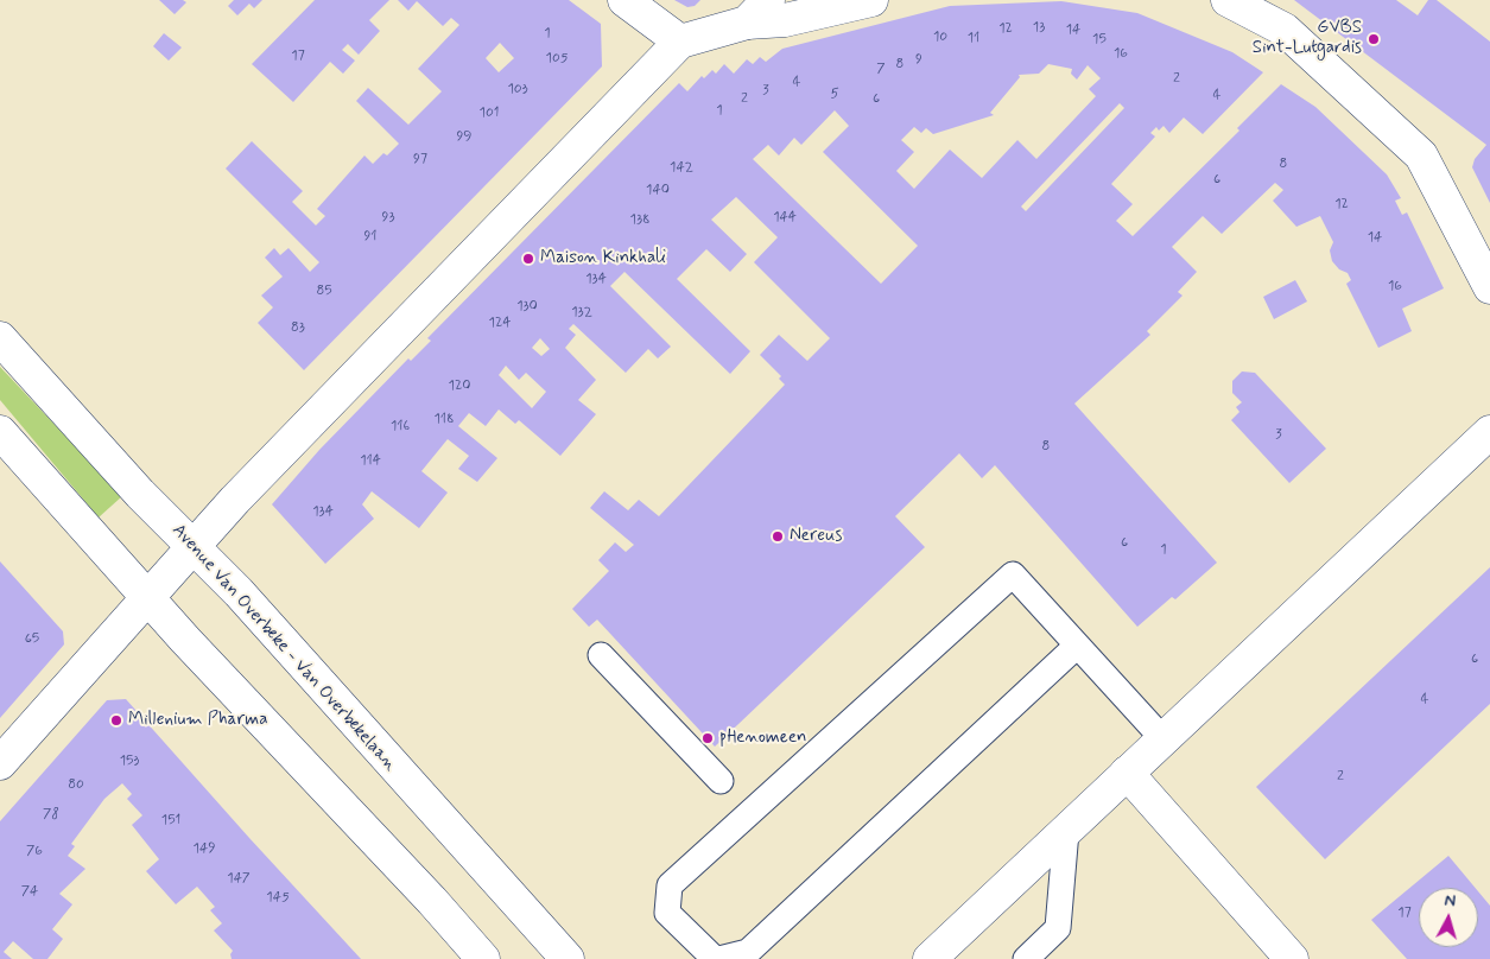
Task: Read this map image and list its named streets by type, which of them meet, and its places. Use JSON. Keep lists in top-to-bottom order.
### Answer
{
  "streets": {
    "street": ["Avenue Van Overbeke - Van Overbekelaan"]
  },
  "places": [
    "GVBS Sint-Lutgardis",
    "Maison Kinkhali",
    "Nereus",
    "Millenium Pharma",
    "pHenomeen"
  ],
  "house_numbers": [
    "13",
    "12",
    "14",
    "1",
    "10",
    "11",
    "15",
    "16",
    "17",
    "105",
    "9",
    "8",
    "7",
    "2",
    "4",
    "103",
    "3",
    "5",
    "4",
    "2",
    "6",
    "1",
    "101",
    "99",
    "97",
    "8",
    "142",
    "6",
    "140",
    "12",
    "93",
    "144",
    "138",
    "91",
    "14",
    "134",
    "16",
    "85",
    "130",
    "132",
    "124",
    "83",
    "120",
    "118",
    "116",
    "3",
    "8",
    "114",
    "134",
    "6",
    "1",
    "65",
    "6",
    "4",
    "153",
    "2",
    "80",
    "78",
    "151",
    "149",
    "76",
    "147",
    "74",
    "145",
    "17"
  ],
  "north": "top"
}
